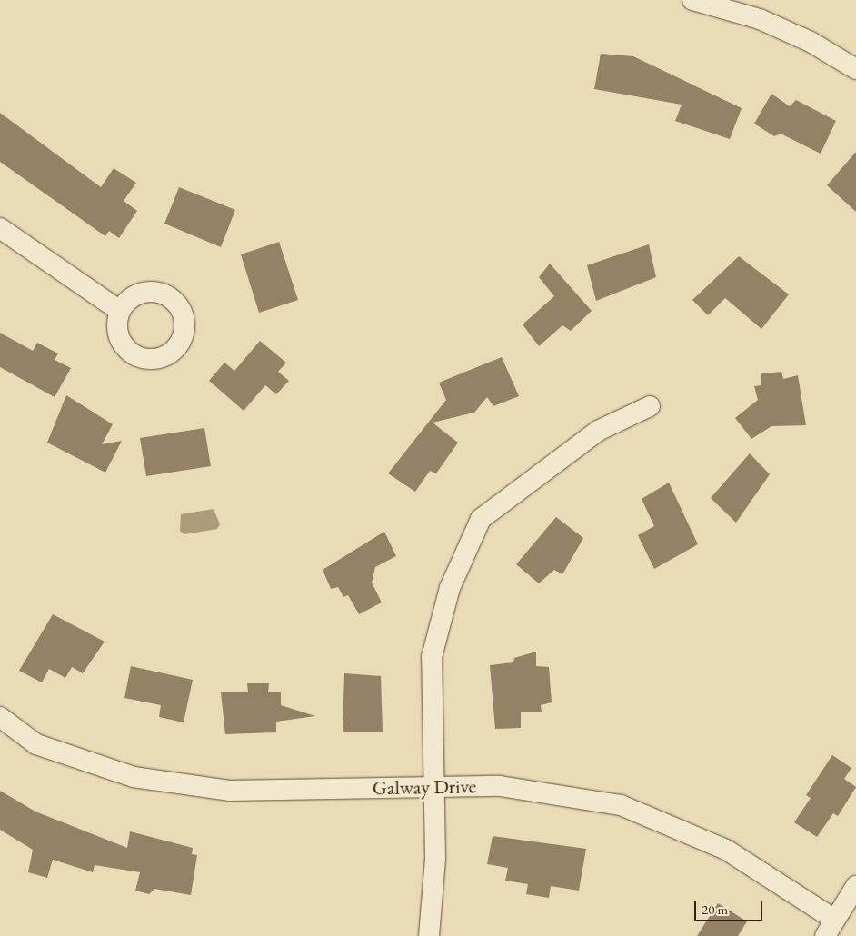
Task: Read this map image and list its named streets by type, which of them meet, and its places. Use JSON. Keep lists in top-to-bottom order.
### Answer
{
  "streets": {
    "street": ["Galway Drive"]
  },
  "scale_bar": "20 m"
}
